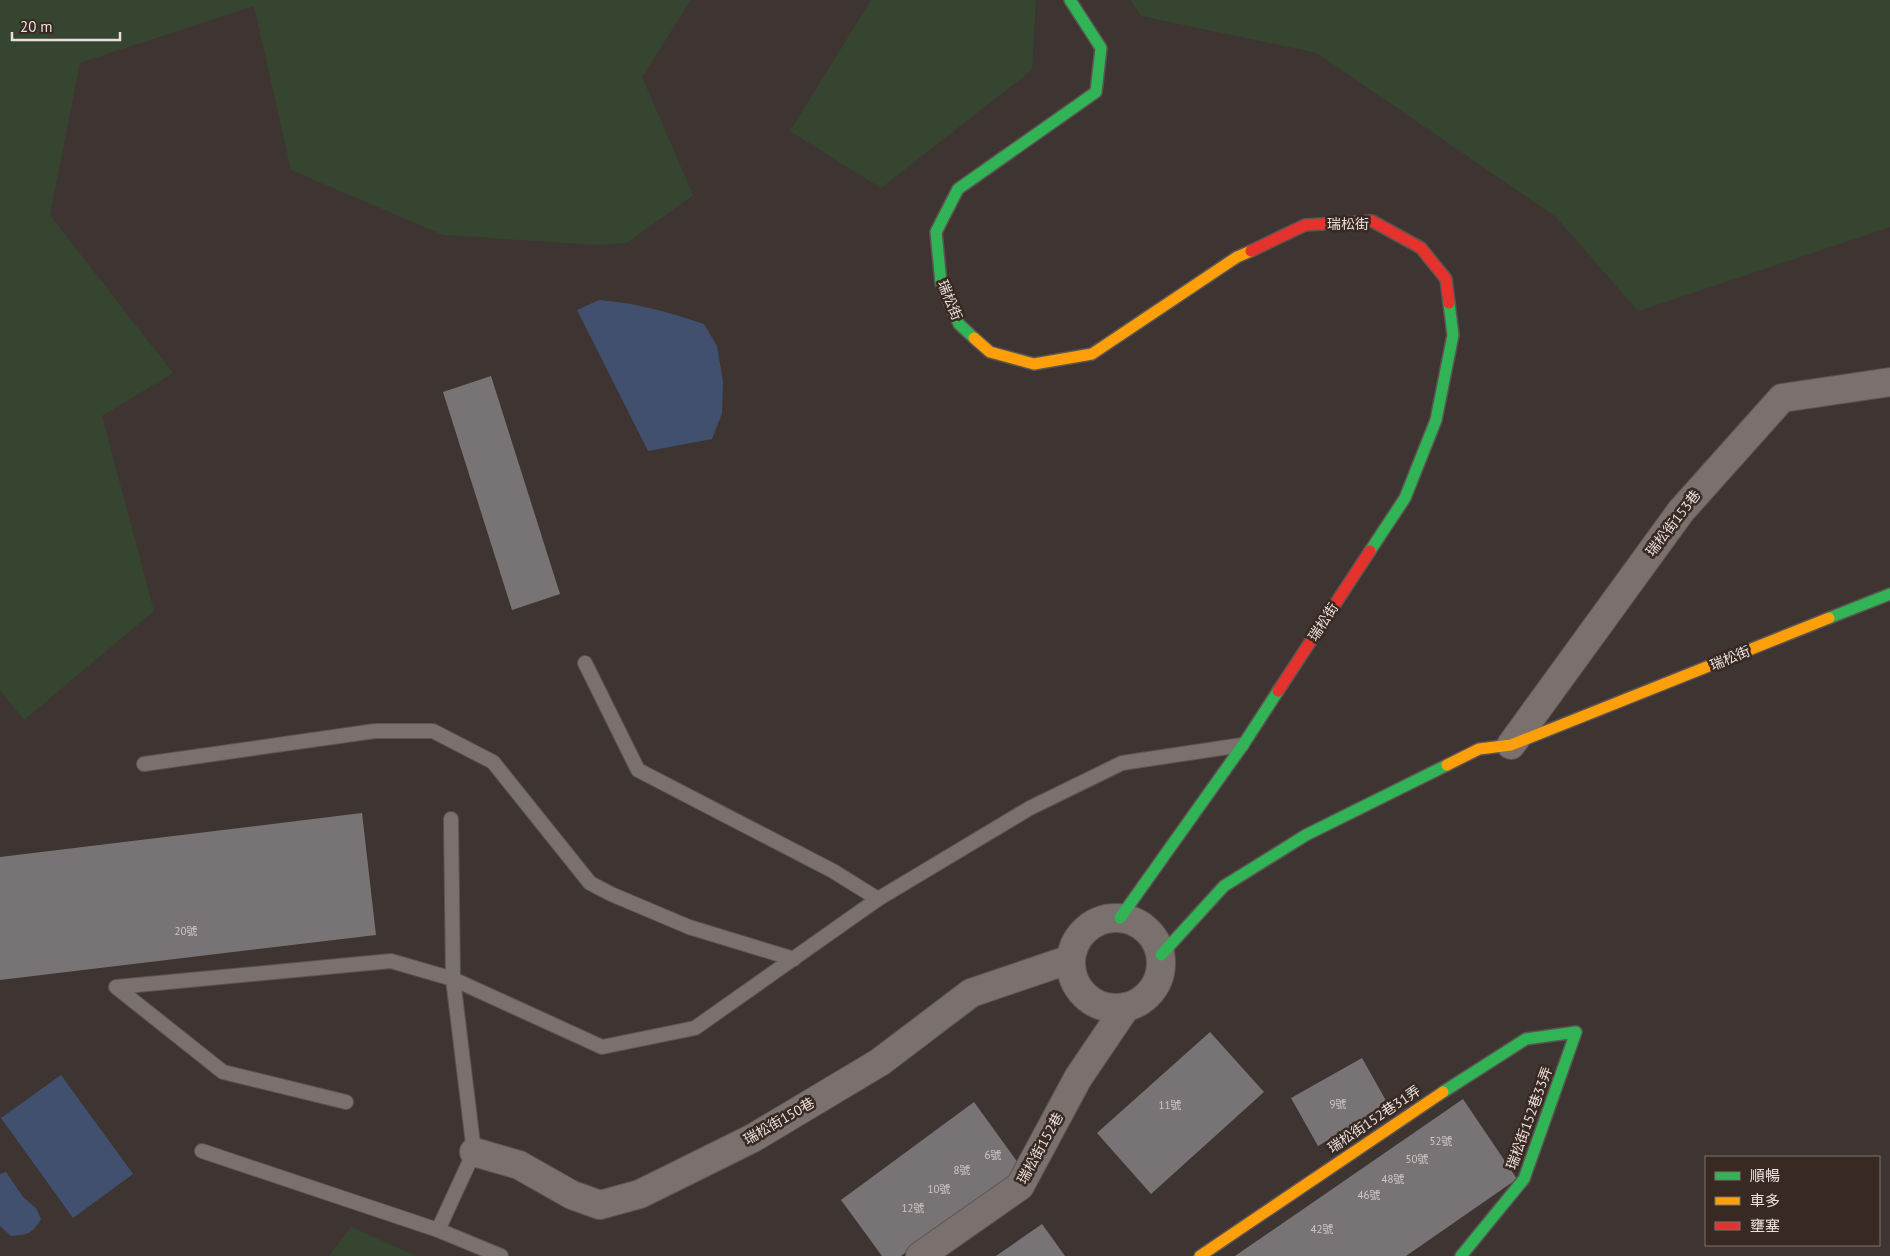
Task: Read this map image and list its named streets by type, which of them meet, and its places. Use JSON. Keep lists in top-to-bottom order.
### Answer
{
  "streets": {
    "street": [
      "瑞松街",
      "瑞松街153巷",
      "瑞松街152巷33弄",
      "瑞松街152巷31弄",
      "瑞松街150巷",
      "瑞松街152巷"
    ]
  },
  "crossings": [
    ["瑞松街", "瑞松街153巷"],
    ["瑞松街", "瑞松街150巷"],
    ["瑞松街", "瑞松街152巷"],
    ["瑞松街152巷33弄", "瑞松街152巷31弄"],
    ["瑞松街150巷", "瑞松街152巷"]
  ],
  "house_numbers": [
    "20號",
    "9號",
    "11號",
    "52號",
    "6號",
    "50號",
    "8號",
    "48號",
    "10號",
    "46號",
    "12號",
    "42號"
  ],
  "legend": ["順暢", "車多", "壅塞"],
  "scale_bar": "20 m"
}
